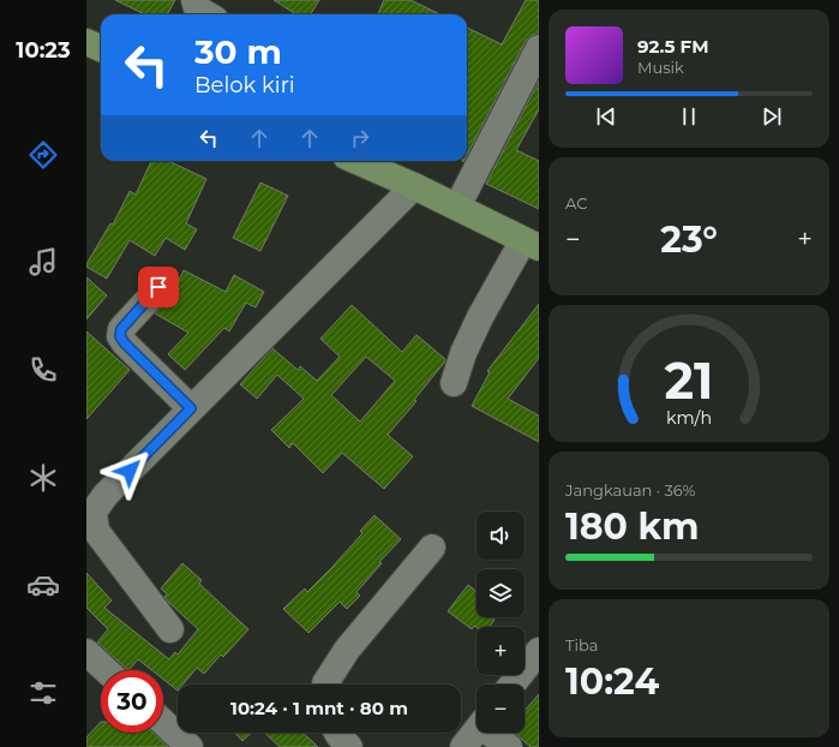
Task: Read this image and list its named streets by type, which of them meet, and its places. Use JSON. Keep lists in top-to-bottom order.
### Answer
{
  "page": {
    "tabs": "10:23",
    "turn": ["30 m", "Belok kiri"],
    "song": ["92.5 FM", "Musik"],
    "tile": [
      "AC",
      ["Jangkauan · 36%", "180 km"],
      ["Tiba", "10:24"]
    ],
    "heat": ["−", "23°", "+"],
    "map_buttons": ["+", "−"],
    "limit": "30",
    "trip": "10:24 · 1 mnt · 80 m",
    "gauge": ["21", "km/h"]
  }
}
